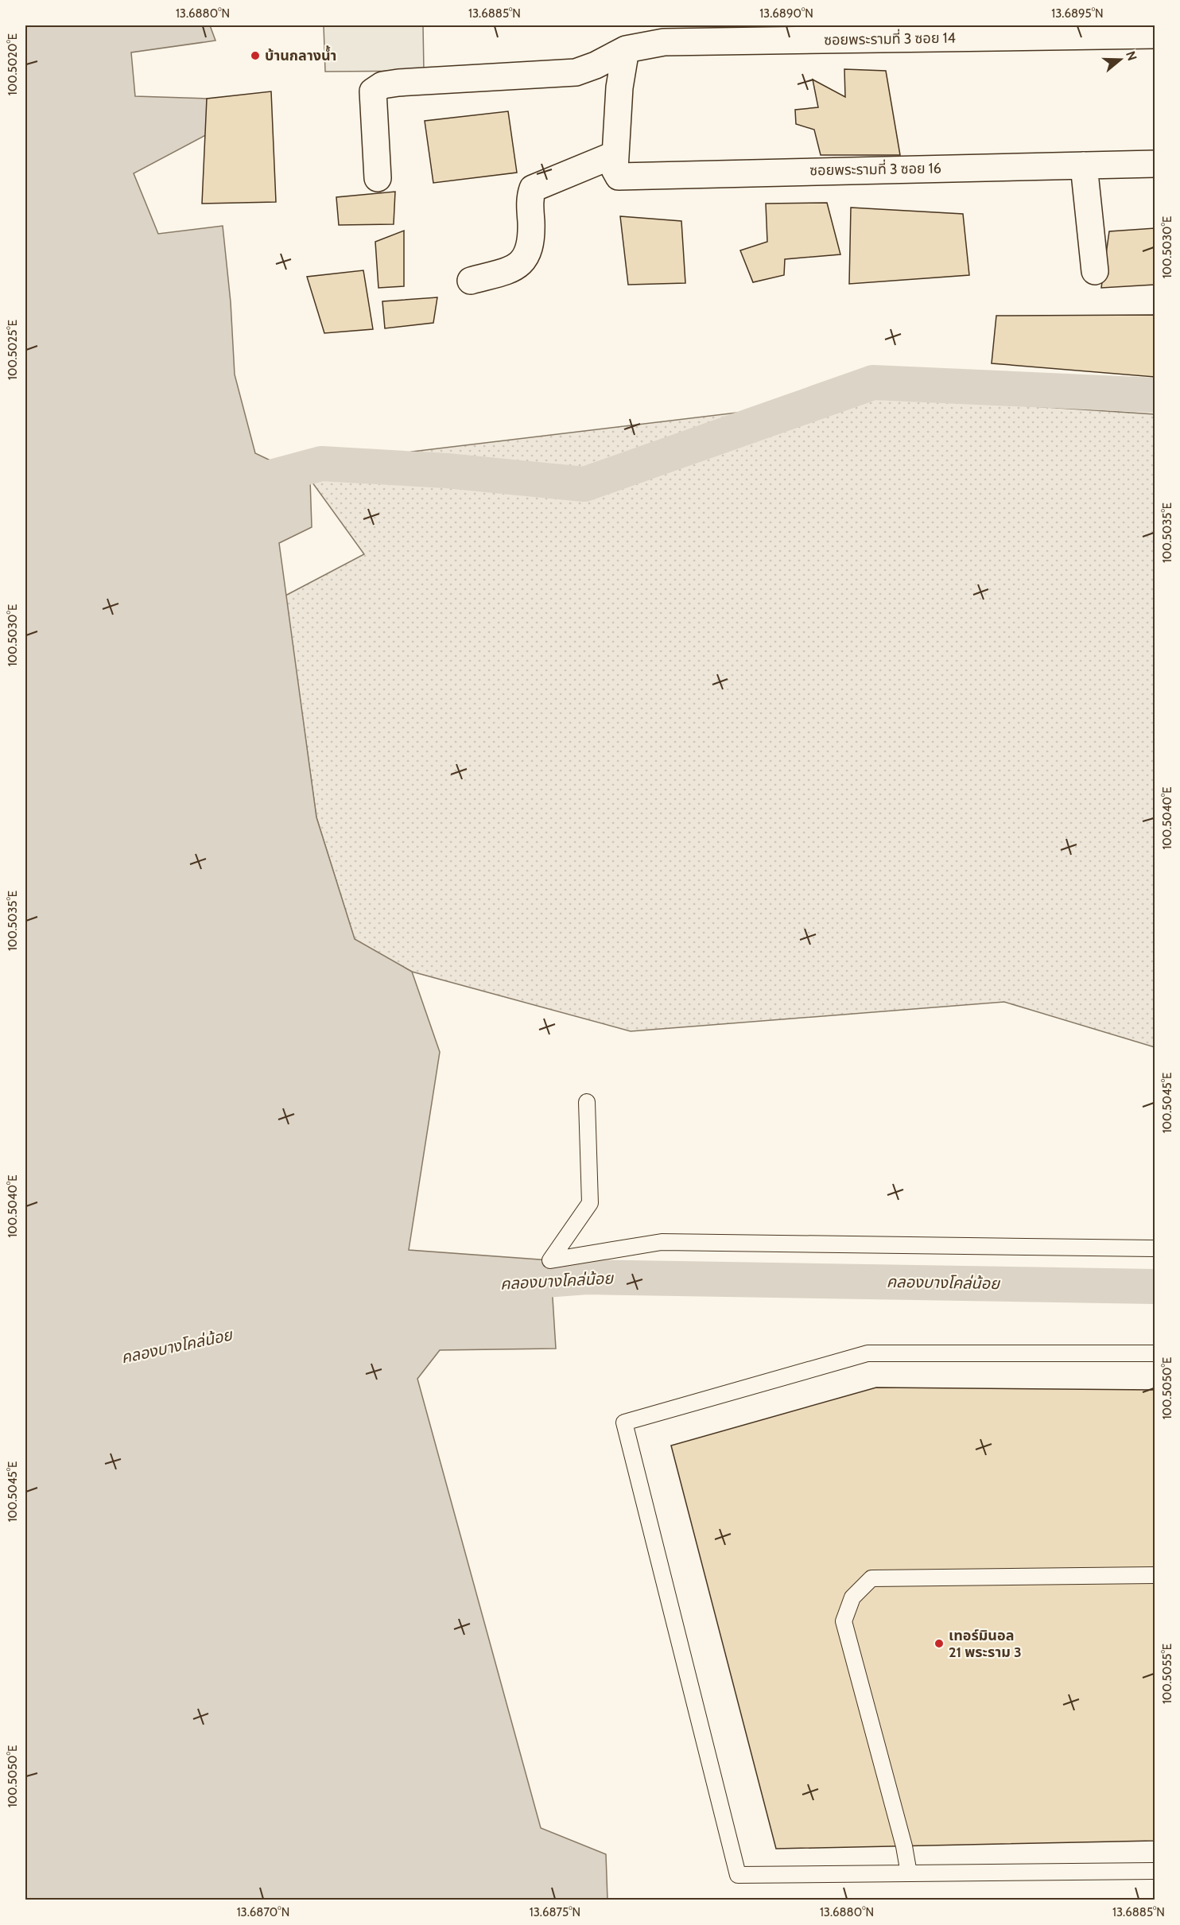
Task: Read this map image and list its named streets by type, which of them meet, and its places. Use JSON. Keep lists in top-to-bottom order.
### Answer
{
  "streets": {
    "street": ["ซอยพระรามที่ 3 ซอย 14", "ซอยพระรามที่ 3 ซอย 16"]
  },
  "water": ["คลองบางโคล่น้อย"],
  "places": ["บ้านกลางน้ำ", "เทอร์มินอล 21 พระราม 3"],
  "north": "right",
  "coordinates": [
    "13.6880°N",
    "13.6885°N",
    "13.6890°N",
    "13.6895°N",
    "100.5020°E",
    "100.5030°E",
    "100.5025°E",
    "100.5035°E",
    "100.5040°E",
    "100.5045°E",
    "100.5050°E",
    "100.5055°E",
    "13.6870°N",
    "13.6875°N"
  ]
}
